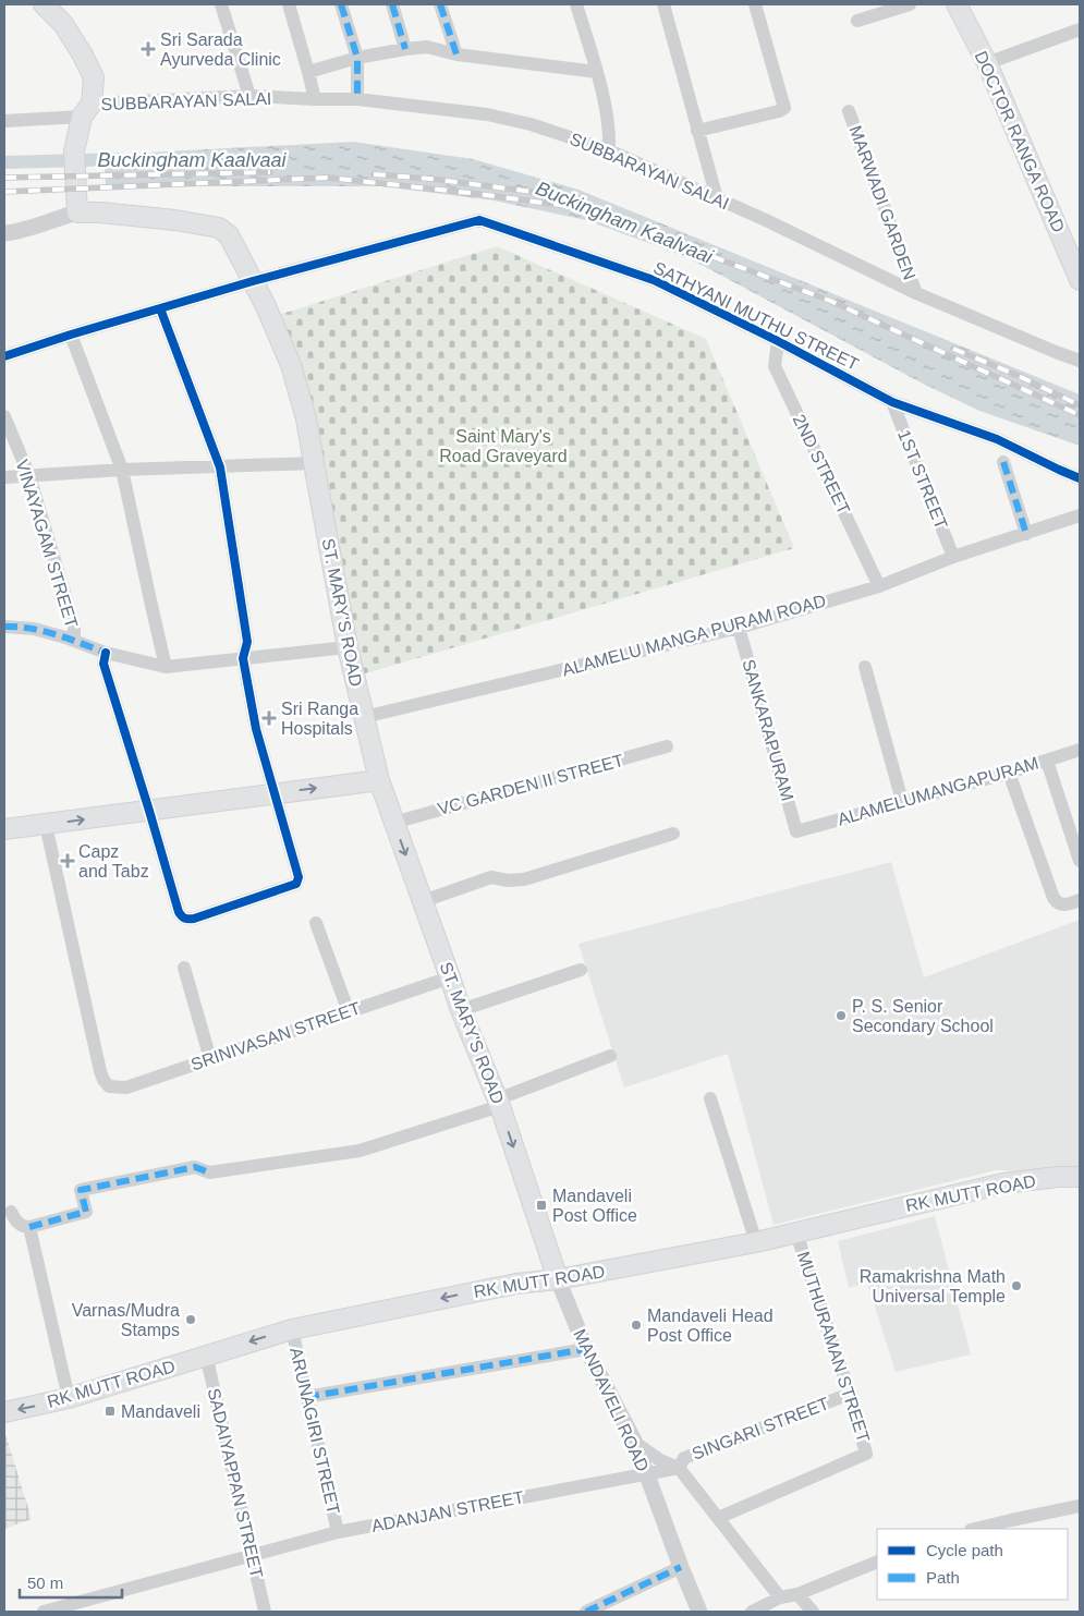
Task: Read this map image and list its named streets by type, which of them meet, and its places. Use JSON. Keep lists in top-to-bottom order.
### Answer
{
  "streets": {
    "main road": ["DOCTOR RANGA ROAD", "ST. MARY'S ROAD", "RK MUTT ROAD"],
    "street": [
      "SUBBARAYAN SALAI",
      "MARWADI GARDEN",
      "SATHYANI MUTHU STREET",
      "2ND STREET",
      "1ST STREET",
      "VINAYAGAM STREET",
      "ALAMELU MANGA PURAM ROAD",
      "SANKARAPURAM",
      "VC GARDEN II STREET",
      "ALAMELUMANGAPURAM",
      "SRINIVASAN STREET",
      "MUTHURAMAN STREET",
      "MANDAVELI ROAD",
      "SINGARI STREET",
      "ARUNAGIRI STREET",
      "SADAIYAPPAN STREET",
      "ADANJAN STREET"
    ]
  },
  "crossings": [
    ["SUBBARAYAN SALAI", "MARWADI GARDEN"],
    ["SATHYANI MUTHU STREET", "2ND STREET"],
    ["SATHYANI MUTHU STREET", "1ST STREET"],
    ["SATHYANI MUTHU STREET", "ST. MARY'S ROAD"],
    ["2ND STREET", "ALAMELU MANGA PURAM ROAD"],
    ["1ST STREET", "ALAMELU MANGA PURAM ROAD"],
    ["ST. MARY'S ROAD", "ALAMELU MANGA PURAM ROAD"],
    ["ST. MARY'S ROAD", "VC GARDEN II STREET"],
    ["ST. MARY'S ROAD", "SRINIVASAN STREET"],
    ["ST. MARY'S ROAD", "RK MUTT ROAD"],
    ["ST. MARY'S ROAD", "MANDAVELI ROAD"],
    ["ALAMELU MANGA PURAM ROAD", "SANKARAPURAM"],
    ["SANKARAPURAM", "ALAMELUMANGAPURAM"],
    ["RK MUTT ROAD", "MANDAVELI ROAD"],
    ["RK MUTT ROAD", "ARUNAGIRI STREET"],
    ["RK MUTT ROAD", "SADAIYAPPAN STREET"],
    ["MUTHURAMAN STREET", "SINGARI STREET"],
    ["MANDAVELI ROAD", "SINGARI STREET"],
    ["MANDAVELI ROAD", "ADANJAN STREET"],
    ["SINGARI STREET", "ADANJAN STREET"],
    ["ARUNAGIRI STREET", "ADANJAN STREET"],
    ["SADAIYAPPAN STREET", "ADANJAN STREET"]
  ],
  "one_way": ["RK MUTT ROAD"],
  "water": ["Buckingham Kaalvaai"],
  "parks": ["Saint Mary's Road Graveyard"],
  "places": {
    "health": ["Sri Sarada Ayurveda Clinic", "Sri Ranga Hospitals", "Capz and Tabz"],
    "other": [
      "P. S. Senior Secondary School",
      "Ramakrishna Math Universal Temple",
      "Varnas/Mudra Stamps",
      "Mandaveli Head Post Office"
    ],
    "transit": ["Mandaveli Post Office", "Mandaveli"]
  },
  "legend": ["Cycle path", "Path"],
  "scale_bar": "50 m"
}
